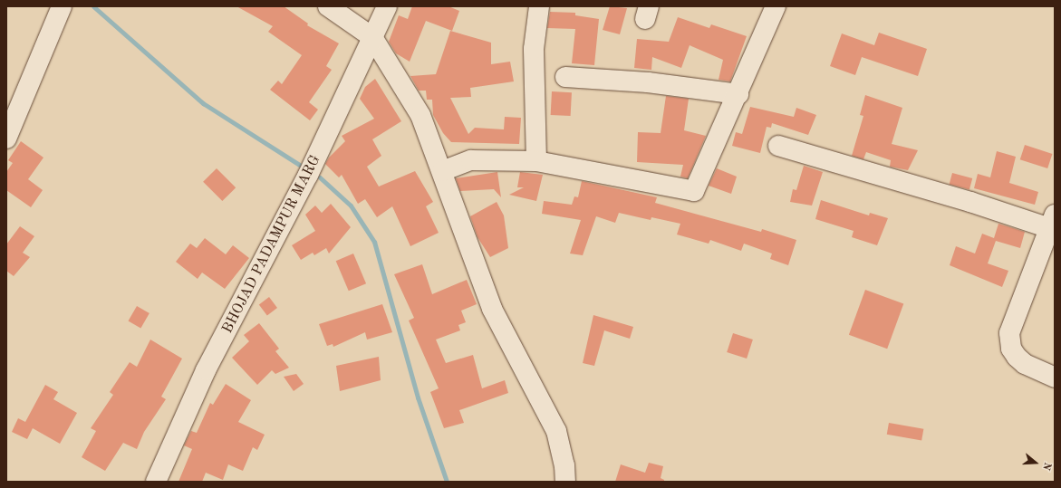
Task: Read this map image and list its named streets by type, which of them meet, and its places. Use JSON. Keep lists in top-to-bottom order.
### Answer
{
  "streets": {
    "street": ["BHOJAD PADAMPUR MARG"]
  },
  "north": "right"
}
